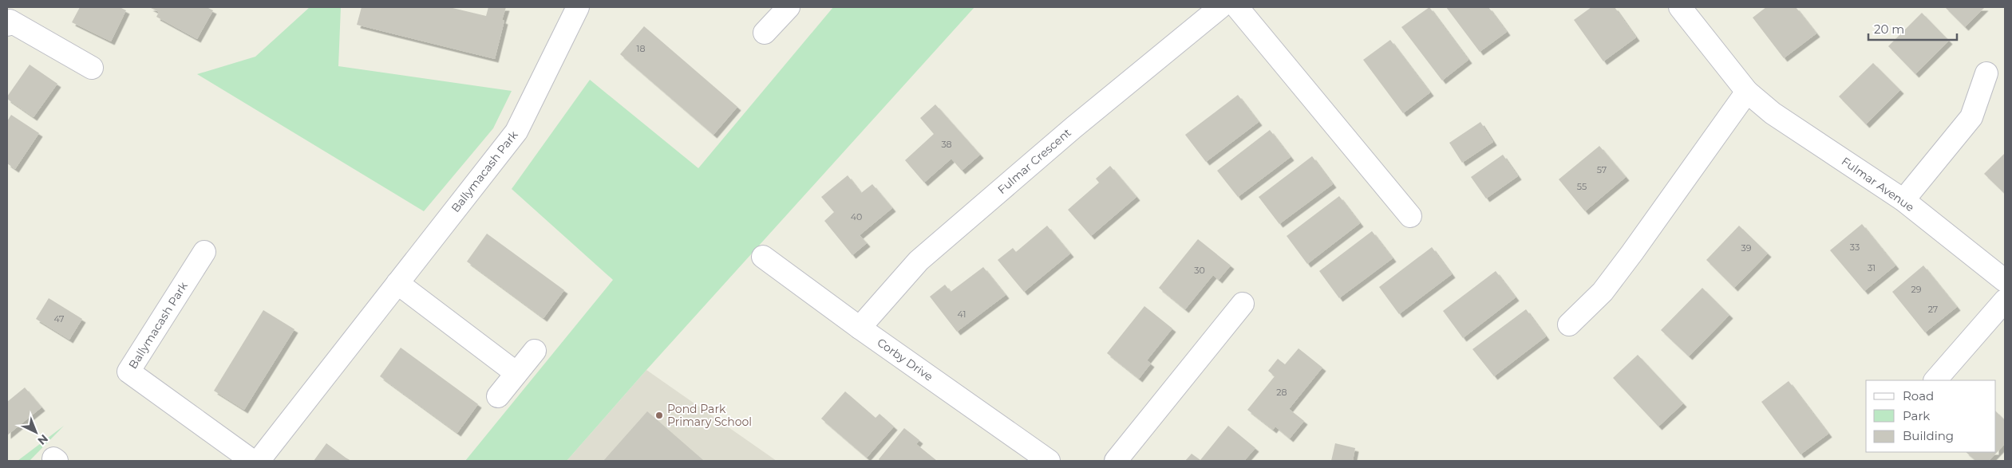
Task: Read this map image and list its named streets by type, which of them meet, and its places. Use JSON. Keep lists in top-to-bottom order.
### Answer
{
  "streets": {
    "street": [
      "Fulmar Crescent",
      "Ballymacash Park",
      "Fulmar Avenue",
      "Corby Drive"
    ]
  },
  "crossings": [
    ["Fulmar Crescent", "Corby Drive"]
  ],
  "places": ["Pond Park Primary School"],
  "house_numbers": [
    "18",
    "38",
    "57",
    "55",
    "40",
    "33",
    "39",
    "31",
    "30",
    "29",
    "27",
    "41",
    "47",
    "28"
  ],
  "legend": ["Road", "Park", "Building"],
  "scale_bar": "20 m",
  "north": "bottom right"
}
